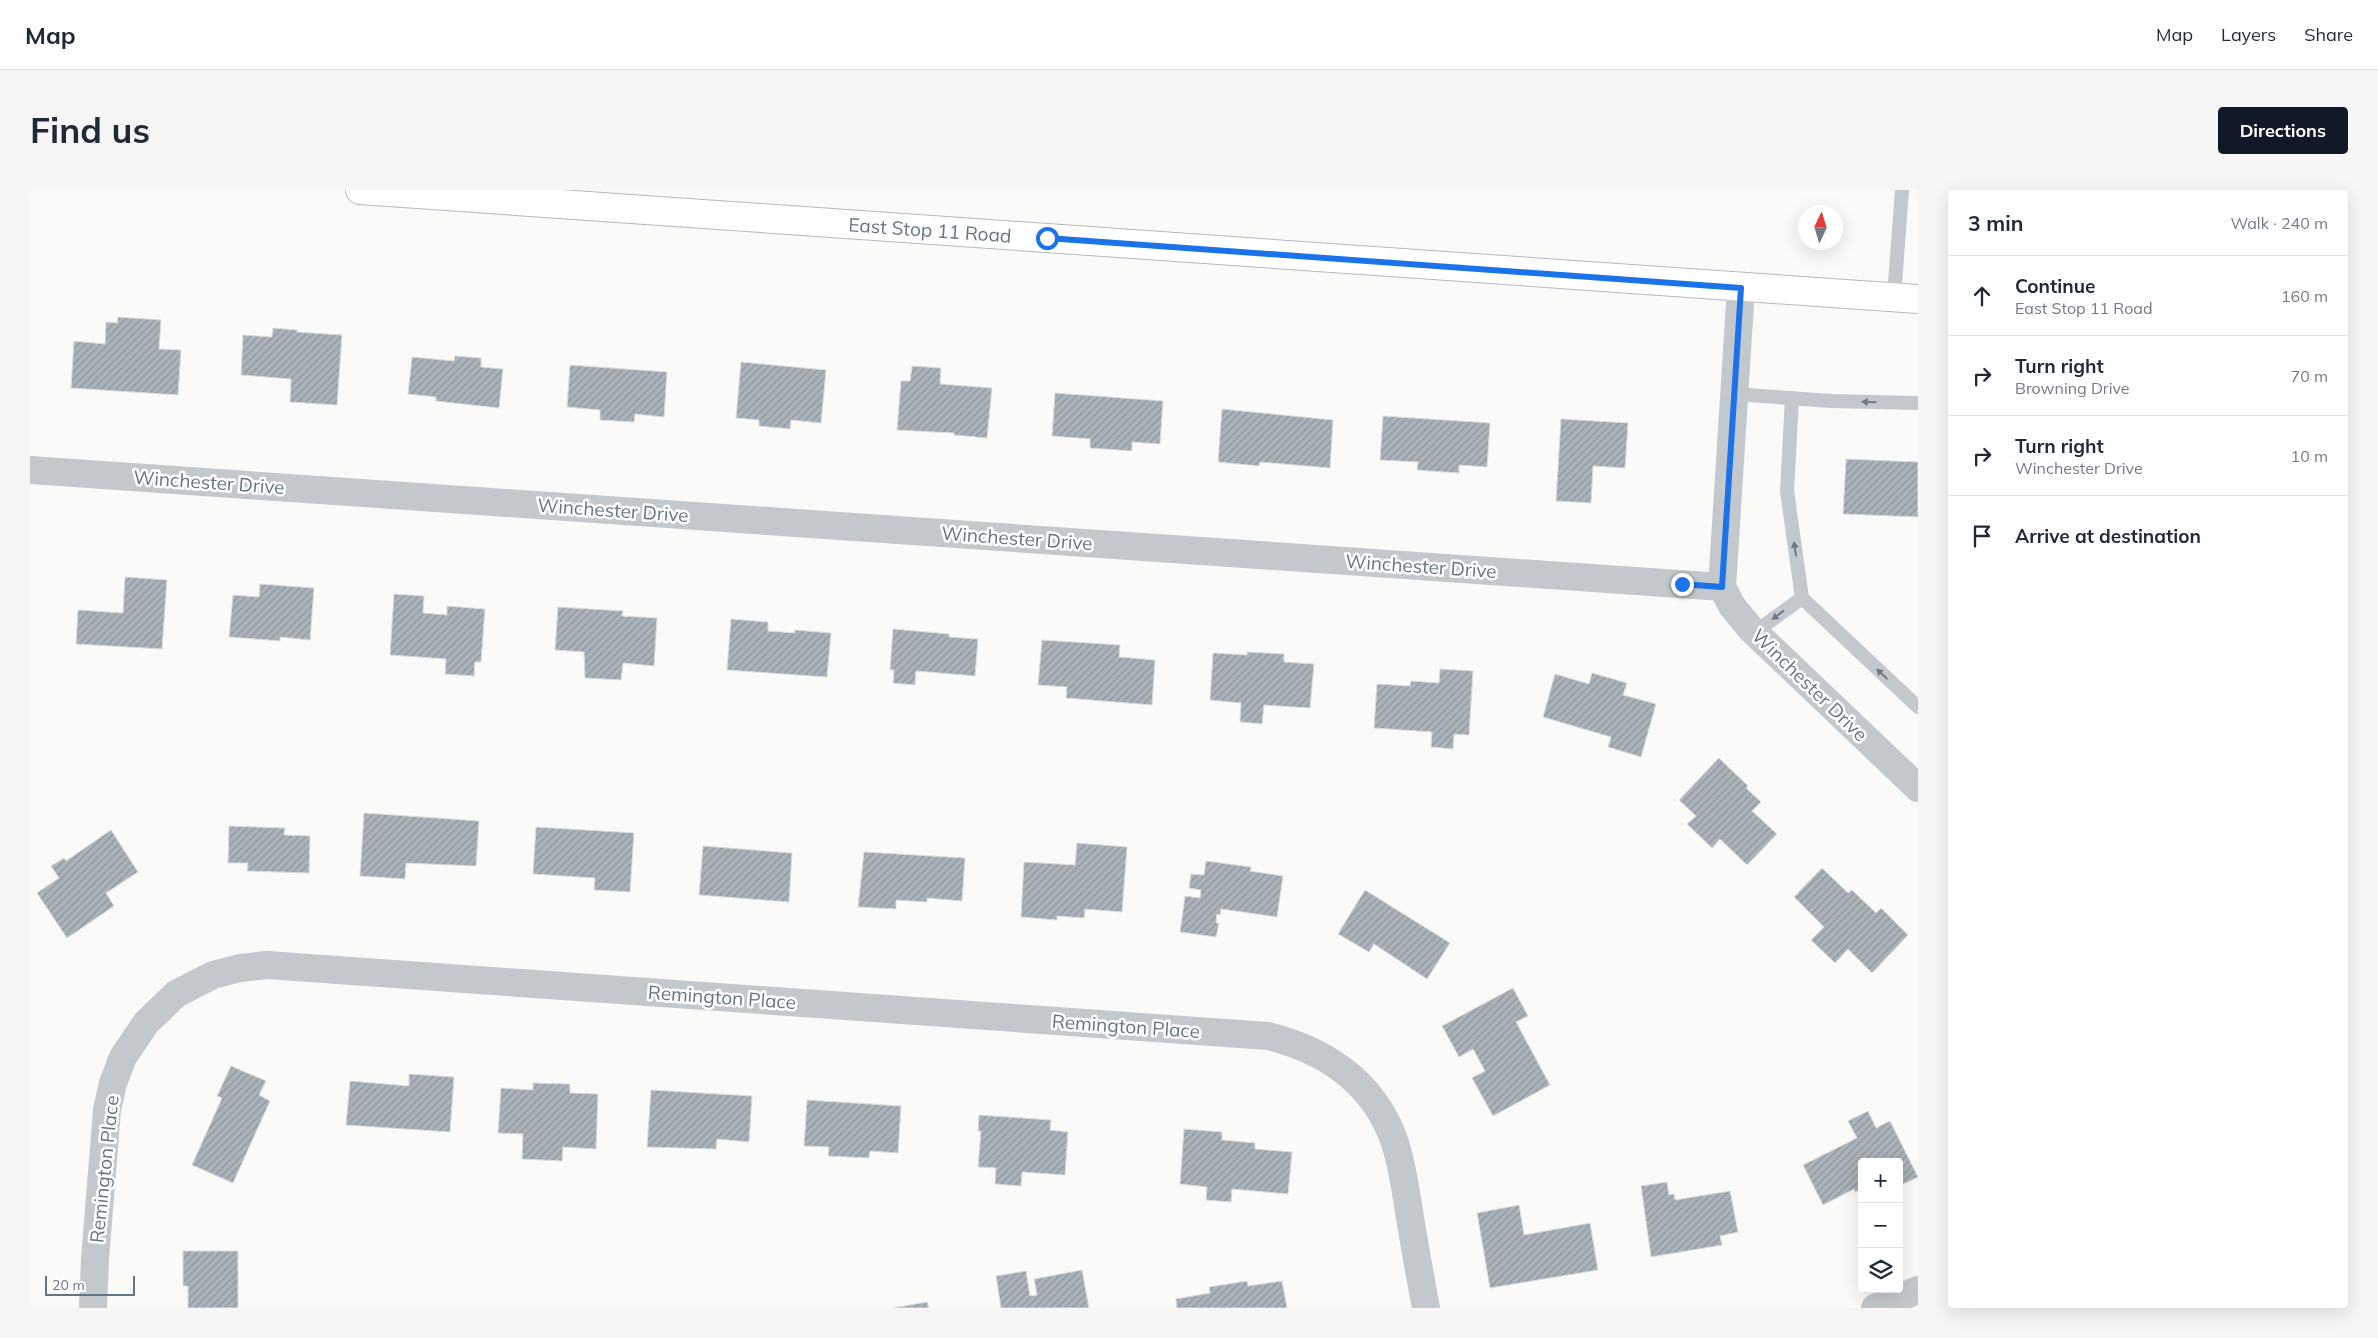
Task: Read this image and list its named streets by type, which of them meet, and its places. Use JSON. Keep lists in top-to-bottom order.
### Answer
{
  "streets": {
    "main road": ["East Stop 11 Road"],
    "street": ["Winchester Drive", "Remington Place"]
  },
  "scale_bar": "20 m",
  "north": "top",
  "page": {
    "header": "Map",
    "nav": ["Map", "Layers", "Share"],
    "buttons": "Directions",
    "title": "Find us",
    "heading": ["3 min", "Walk · 240 m"],
    "list": [
      ["Continue", "East Stop 11 Road", "160 m"],
      ["Turn right", "Browning Drive", "70 m"],
      ["Turn right", "Winchester Drive", "10 m"],
      "Arrive at destination"
    ],
    "map_buttons": ["+", "−"],
    "scale": "20 m"
  }
}
